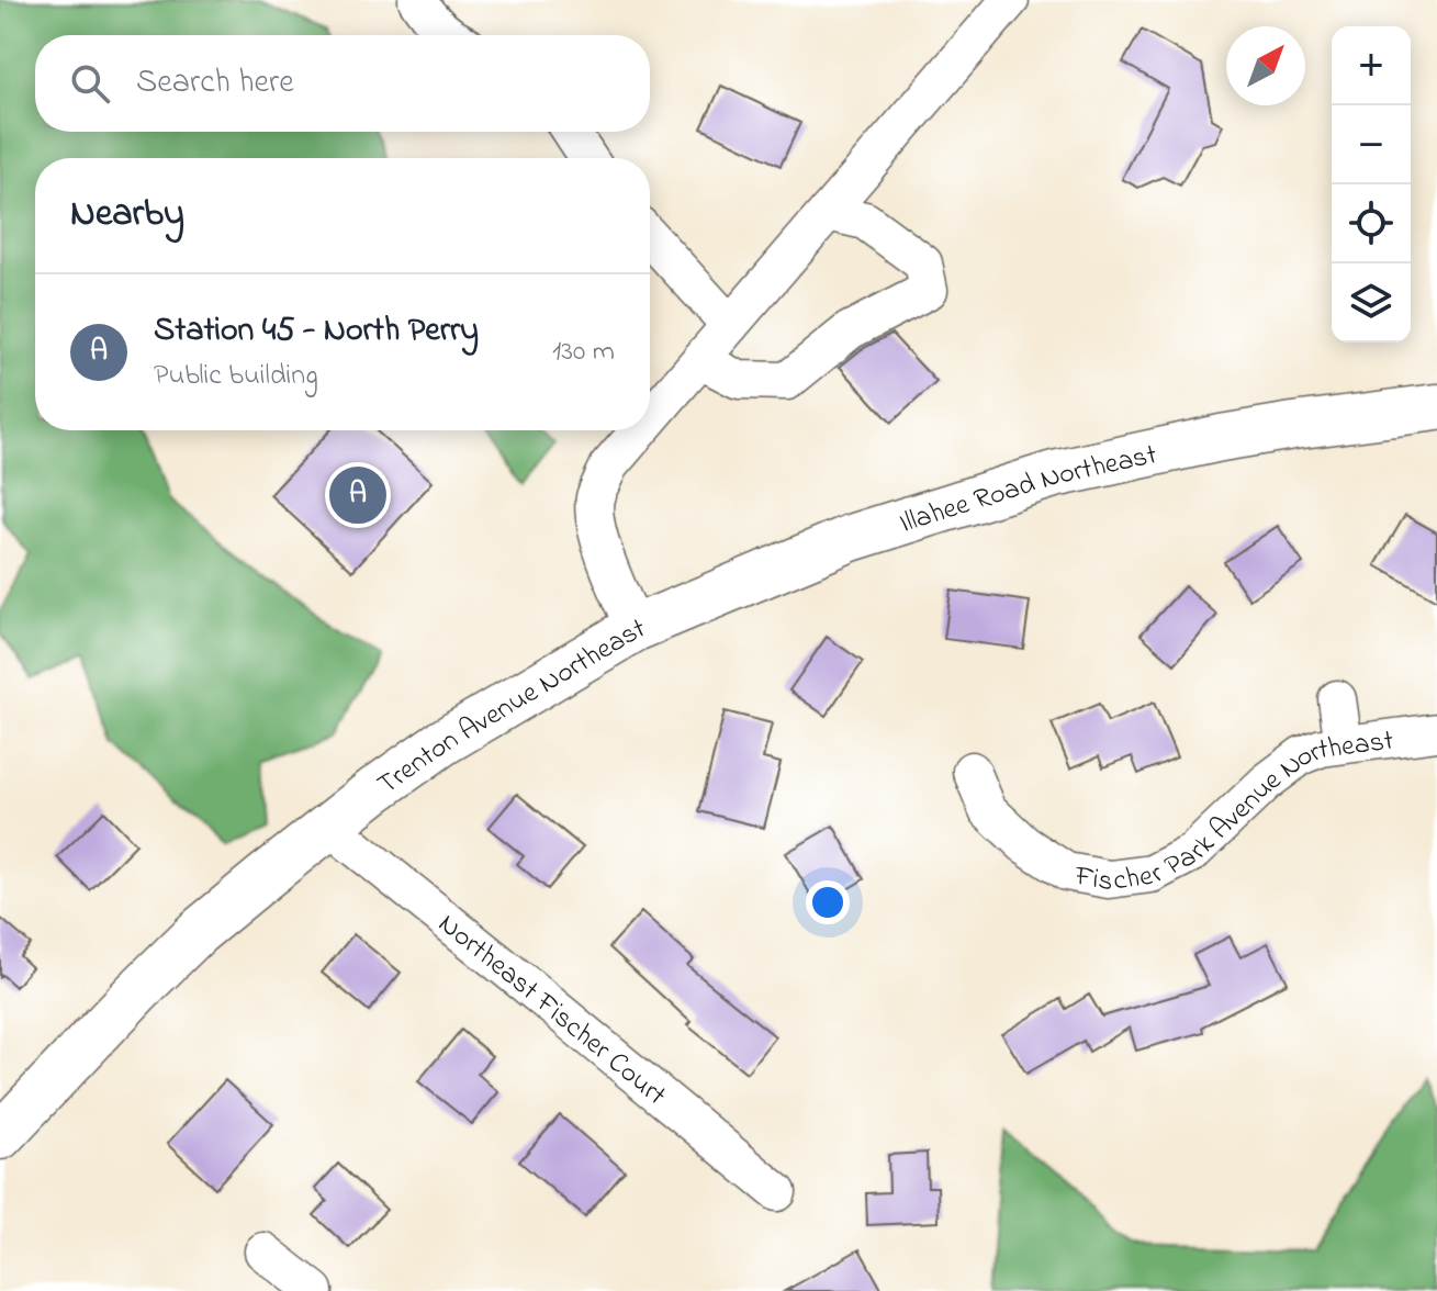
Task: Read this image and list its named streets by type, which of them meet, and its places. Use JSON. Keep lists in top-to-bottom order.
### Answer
{
  "streets": {
    "main road": ["Illahee Road Northeast", "Trenton Avenue Northeast"],
    "street": ["Fischer Park Avenue Northeast", "Northeast Fischer Court"]
  },
  "crossings": [
    ["Illahee Road Northeast", "Trenton Avenue Northeast"],
    ["Trenton Avenue Northeast", "Northeast Fischer Court"]
  ],
  "north": "top right",
  "page": {
    "map_buttons": ["+", "−"],
    "search": "Search here",
    "heading": "Nearby",
    "list": [
      {
        "mark": "A",
        "name": "Station 45 - North Perry",
        "note": "Public building",
        "value": "130 m"
      }
    ],
    "pins": "A"
  }
}
